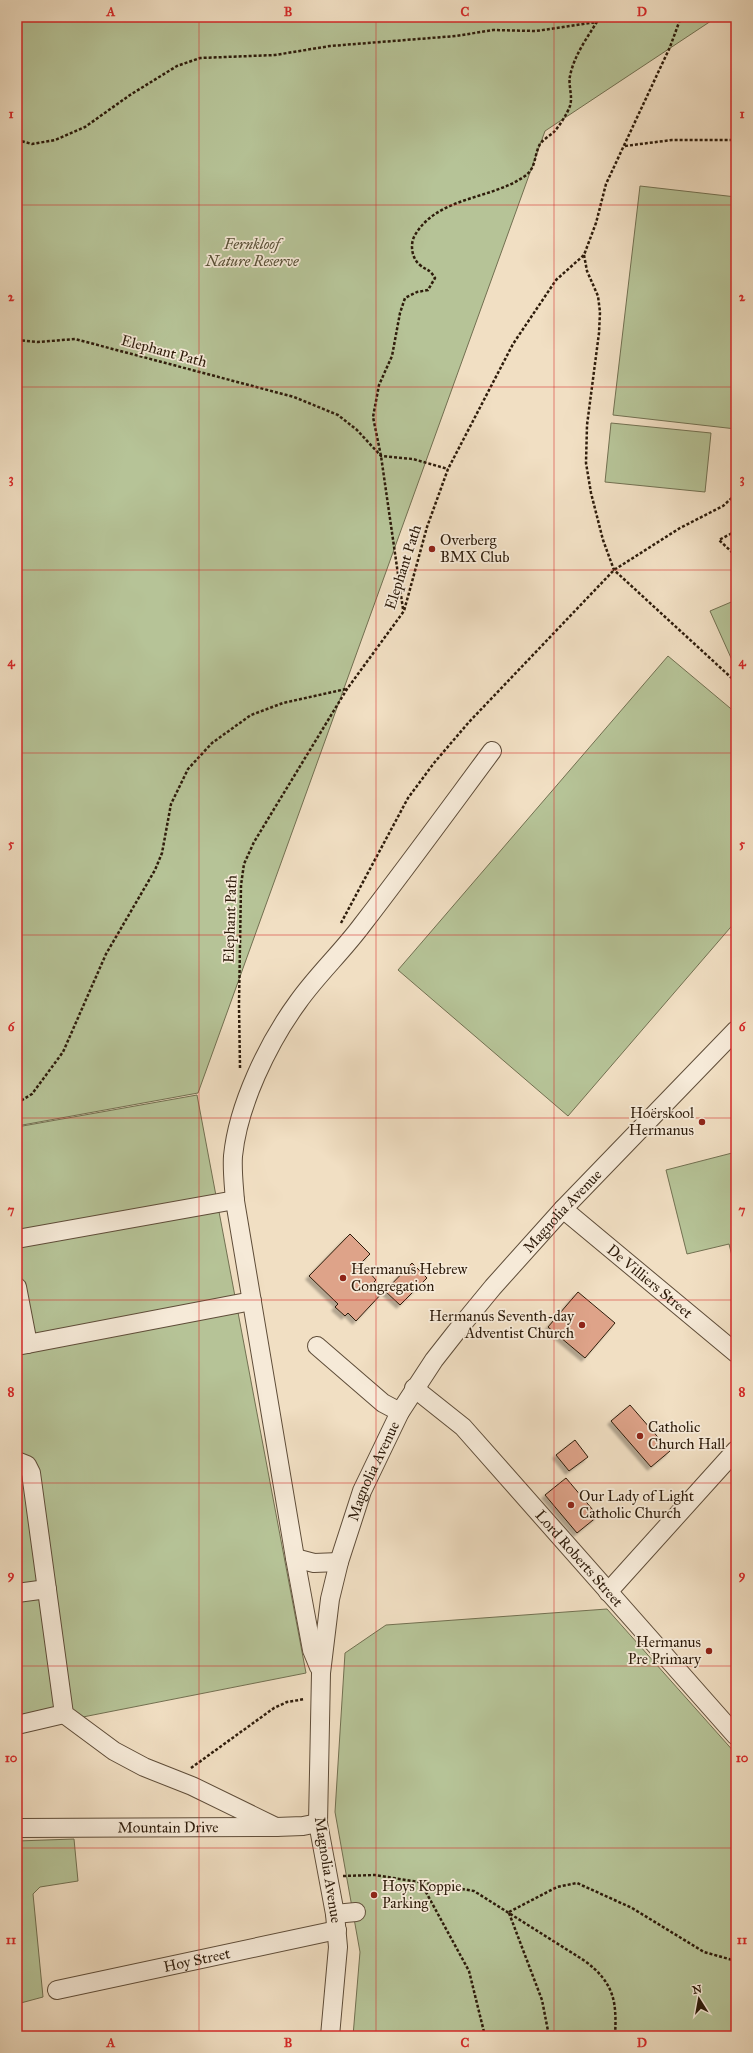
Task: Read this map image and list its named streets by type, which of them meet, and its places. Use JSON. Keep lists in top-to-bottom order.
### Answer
{
  "streets": {
    "street": [
      "Magnolia Avenue",
      "De Villiers Street",
      "Lord Roberts Street",
      "Mountain Drive",
      "Hoy Street"
    ],
    "path": ["Elephant Path"]
  },
  "crossings": [
    ["Magnolia Avenue", "De Villiers Street"],
    ["Magnolia Avenue", "Lord Roberts Street"],
    ["Magnolia Avenue", "Mountain Drive"],
    ["Magnolia Avenue", "Hoy Street"]
  ],
  "parks": ["Fernkloof Nature Reserve"],
  "places": [
    "Overberg BMX Club",
    "Hoërskool Hermanus",
    "Hermanus Hebrew Congregation",
    "Hermanus Seventh-day Adventist Church",
    "Catholic Church Hall",
    "Our Lady of Light Catholic Church",
    "Hermanus Pre Primary",
    "Hoys Koppie Parking"
  ],
  "north": "top",
  "grid": {
    "columns": [
      "A",
      "B",
      "C",
      "D"
    ],
    "rows": [
      "1",
      "2",
      "3",
      "4",
      "5",
      "6",
      "7",
      "8",
      "9",
      "10",
      "11"
    ]
  }
}
